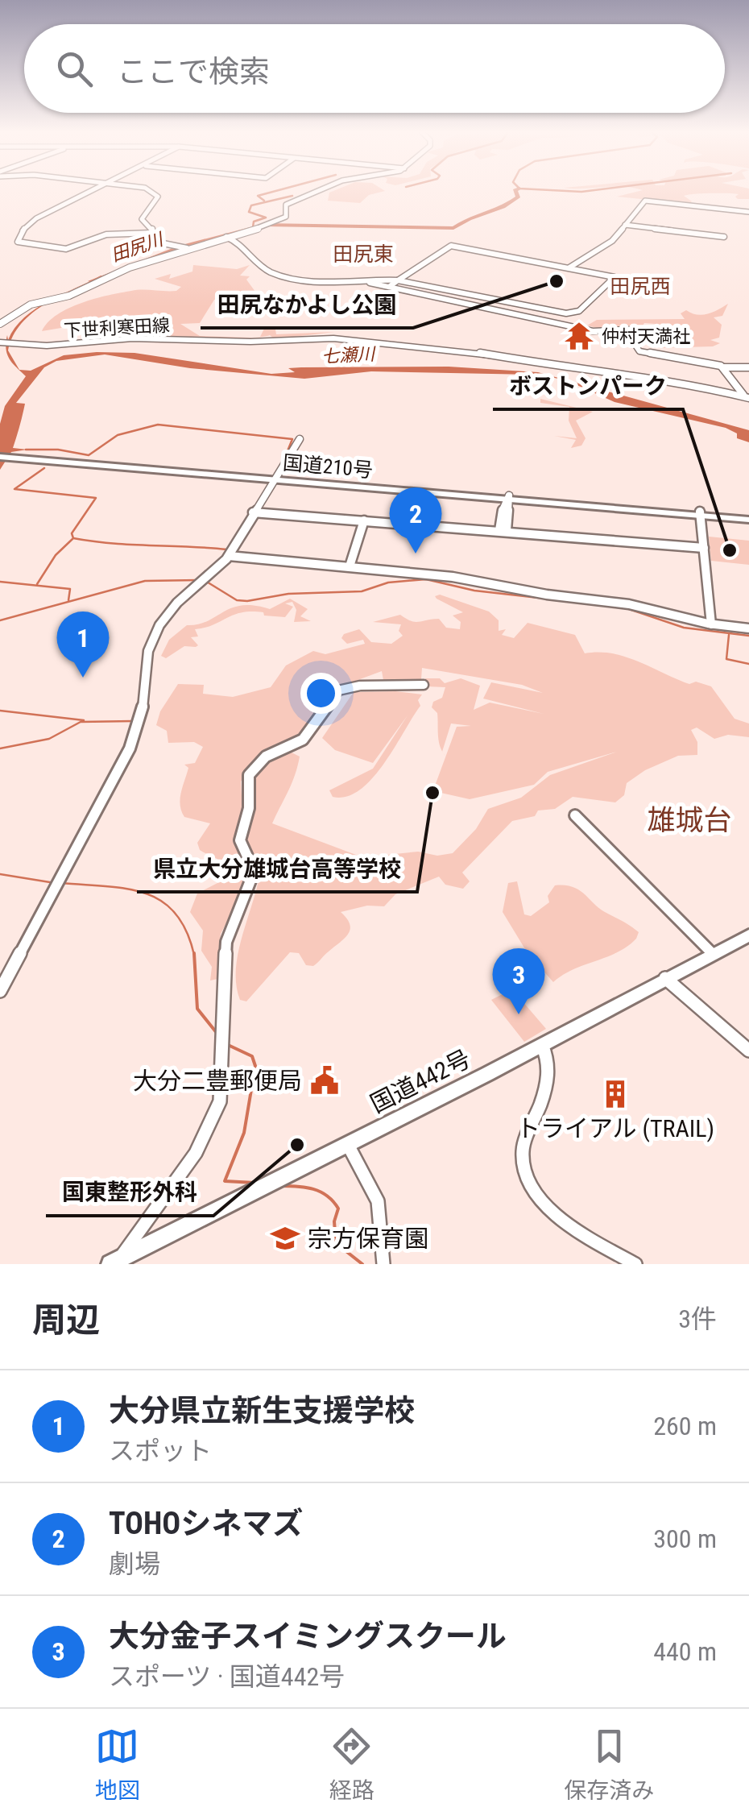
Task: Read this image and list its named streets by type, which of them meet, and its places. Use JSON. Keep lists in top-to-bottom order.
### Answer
{
  "streets": {
    "highway": ["国道210号", "国道442号"],
    "street": ["下世利寒田線"]
  },
  "districts": ["田尻東", "田尻西", "雄城台"],
  "water": ["田尻川", "七瀬川"],
  "places": {
    "other": [
      "田尻なかよし公園",
      "ボストンパーク",
      "県立大分雄城台高等学校",
      "国東整形外科"
    ],
    "temple": ["仲村天満社"],
    "public building": ["大分二豊郵便局"],
    "building": ["トライアル (TRAIL)"],
    "school or university": ["宗方保育園"]
  },
  "page": {
    "search": "ここで検索",
    "pins": ["2", "1", "3"],
    "heading": ["周辺", "3件"],
    "list": [
      {
        "mark": "1",
        "name": "大分県立新生支援学校",
        "note": "スポット",
        "value": "260 m"
      },
      {
        "mark": "2",
        "name": "TOHOシネマズ",
        "note": "劇場",
        "value": "300 m"
      },
      {
        "mark": "3",
        "name": "大分金子スイミングスクール",
        "note": "スポーツ · 国道442号",
        "value": "440 m"
      }
    ],
    "nav": ["地図", "経路", "保存済み"]
  }
}
